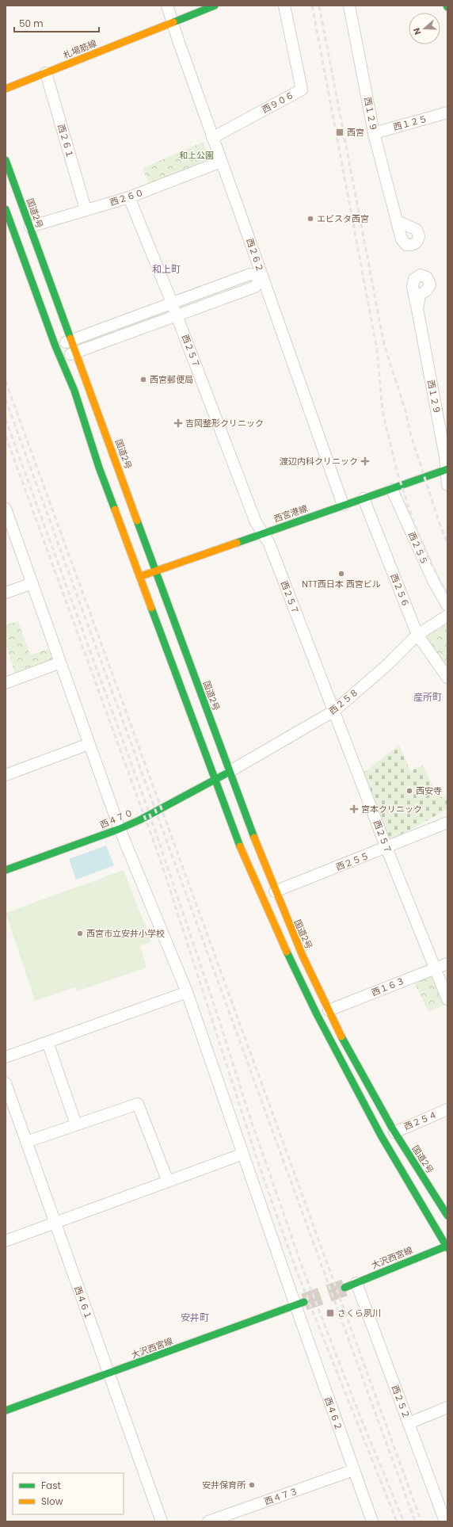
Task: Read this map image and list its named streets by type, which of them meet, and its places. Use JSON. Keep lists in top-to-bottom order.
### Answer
{
  "streets": {
    "main road": [
      "札場筋線",
      "国道2号",
      "西宮港線",
      "西４７０",
      "大沢西宮線"
    ],
    "street": [
      "西９０６",
      "西１２９",
      "西１２５",
      "西２６１",
      "西２６０",
      "西２６２",
      "西２５７",
      "西２５５",
      "西２５６",
      "西２５８",
      "西１６３",
      "西２５４",
      "西４６１",
      "西２５２",
      "西４６２",
      "西４７３"
    ]
  },
  "crossings": [
    ["札場筋線", "西２６１"],
    ["札場筋線", "西２６２"],
    ["西９０６", "西２６２"],
    ["西１２９", "西１２５"],
    ["西１２９", "西宮港線"],
    ["西２６１", "西２６０"],
    ["西２６０", "国道2号"],
    ["西２６０", "西２６２"],
    ["西２６０", "西２５７"],
    ["国道2号", "西宮港線"],
    ["国道2号", "西２５５"],
    ["国道2号", "西２５８"],
    ["国道2号", "西４７０"],
    ["国道2号", "西１６３"],
    ["国道2号", "西２５４"],
    ["西２６２", "西宮港線"],
    ["西２５７", "西宮港線"],
    ["西２５７", "西２５５"],
    ["西２５７", "西２５８"],
    ["西２５７", "西１６３"],
    ["西宮港線", "西２５５"],
    ["西宮港線", "西２５６"],
    ["西２５６", "西２５８"],
    ["西２５８", "西４７０"],
    ["西４７０", "西４６２"],
    ["大沢西宮線", "西４６１"],
    ["大沢西宮線", "西２５２"],
    ["大沢西宮線", "西４６２"],
    ["西４６２", "西４７３"]
  ],
  "districts": ["和上町", "産所町", "安井町"],
  "parks": ["和上公園"],
  "places": {
    "transit": ["西宮", "さくら夙川"],
    "other": [
      "エビスタ西宮",
      "西宮郵便局",
      "NTT西日本 西宮ビル",
      "西安寺",
      "西宮市立安井小学校",
      "安井保育所"
    ],
    "health": ["吉岡整形クリニック", "渡辺内科クリニック", "宮本クリニック"]
  },
  "legend": ["Fast", "Slow"],
  "scale_bar": "50 m",
  "north": "left"
}
